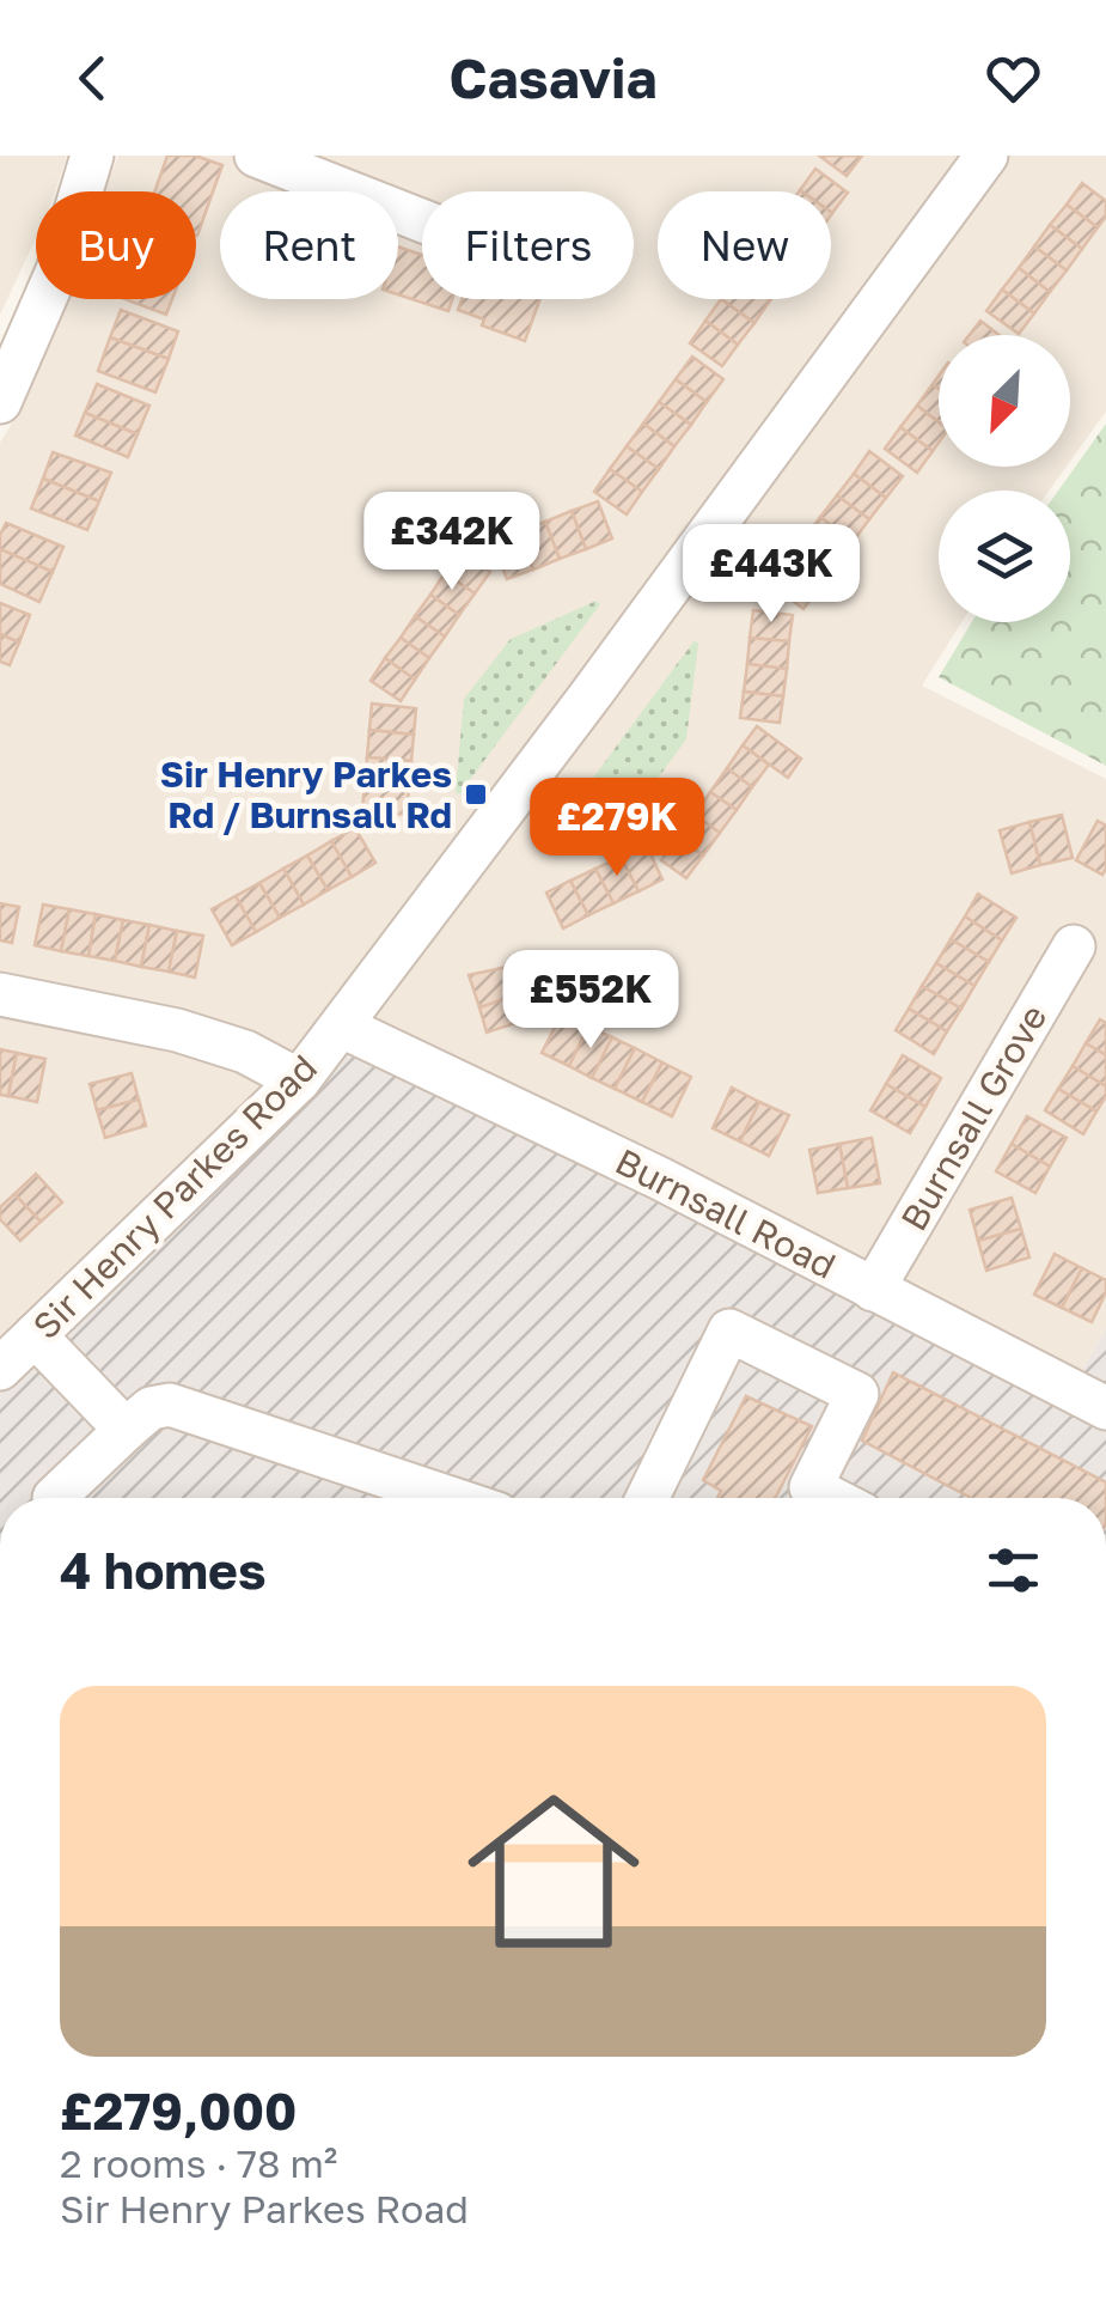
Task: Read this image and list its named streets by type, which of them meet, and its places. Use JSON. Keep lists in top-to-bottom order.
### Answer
{
  "streets": {
    "street": ["Burnsall Grove", "Sir Henry Parkes Road", "Burnsall Road"]
  },
  "crossings": [
    ["Burnsall Grove", "Burnsall Road"],
    ["Sir Henry Parkes Road", "Burnsall Road"]
  ],
  "places": {
    "transit": ["Sir Henry Parkes Rd / Burnsall Rd"]
  },
  "north": "bottom left",
  "page": {
    "header": "Casavia",
    "chip": [
      "Buy",
      "Rent",
      "Filters",
      "New"
    ],
    "price": [
      "£342K",
      "£443K",
      "£279K",
      "£552K"
    ],
    "heading": "4 homes",
    "list": [
      {
        "name": "£279,000",
        "note": "2 rooms · 78 m² · Sir Henry Parkes Road"
      }
    ]
  }
}
